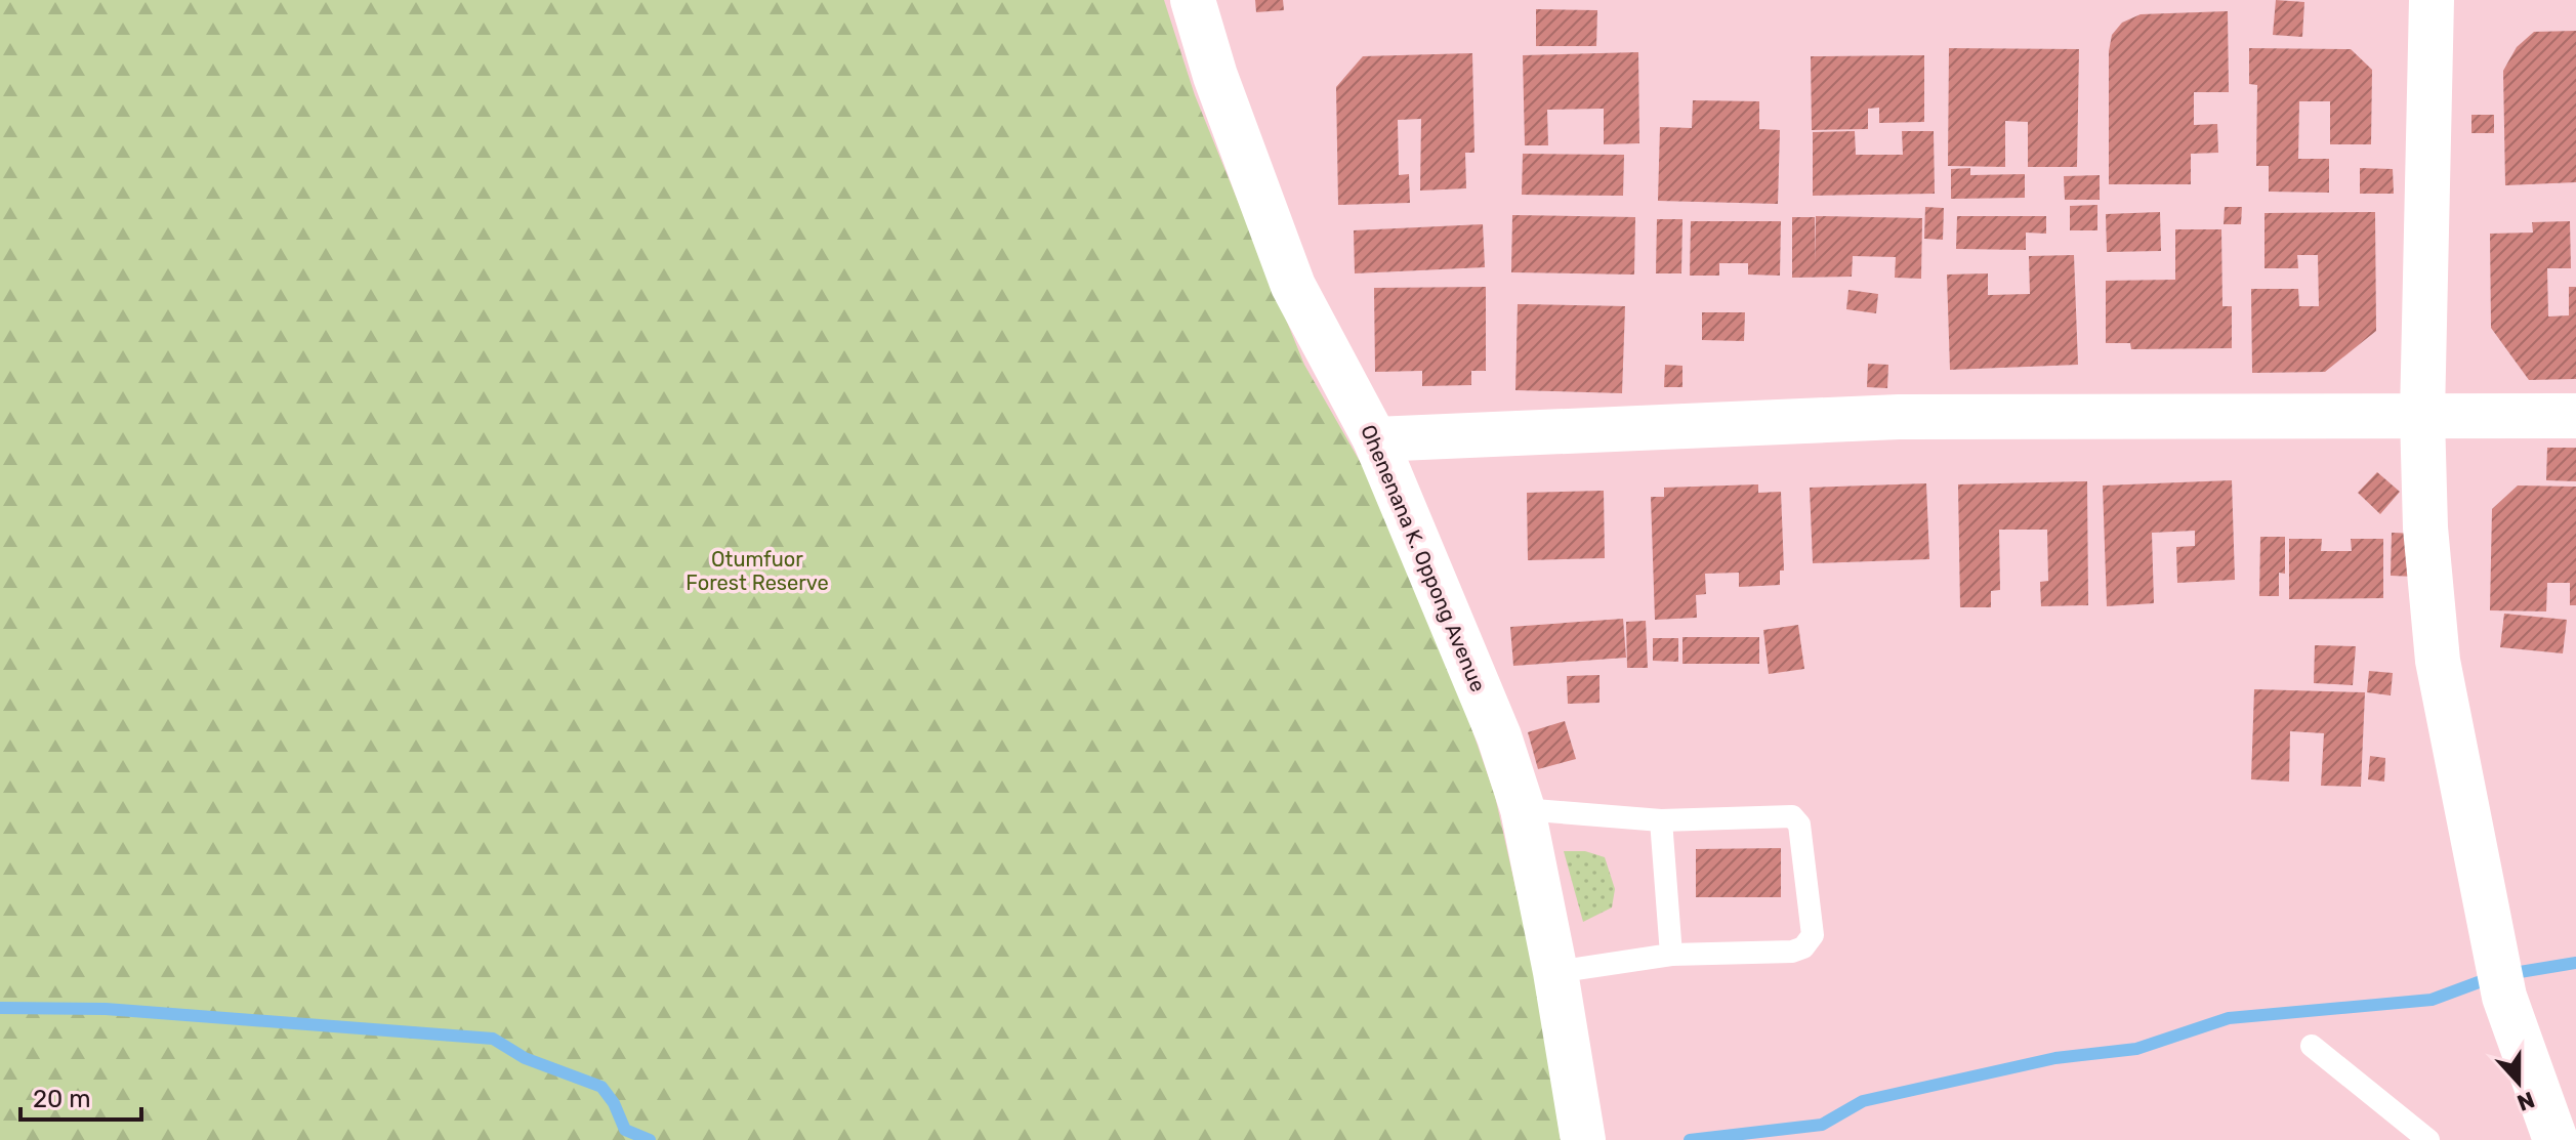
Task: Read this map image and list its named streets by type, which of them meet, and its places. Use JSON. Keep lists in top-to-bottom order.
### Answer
{
  "streets": {
    "street": ["Ohenenana K. Oppong Avenue"]
  },
  "parks": ["Otumfuor Forest Reserve"],
  "scale_bar": "20 m",
  "north": "bottom"
}
